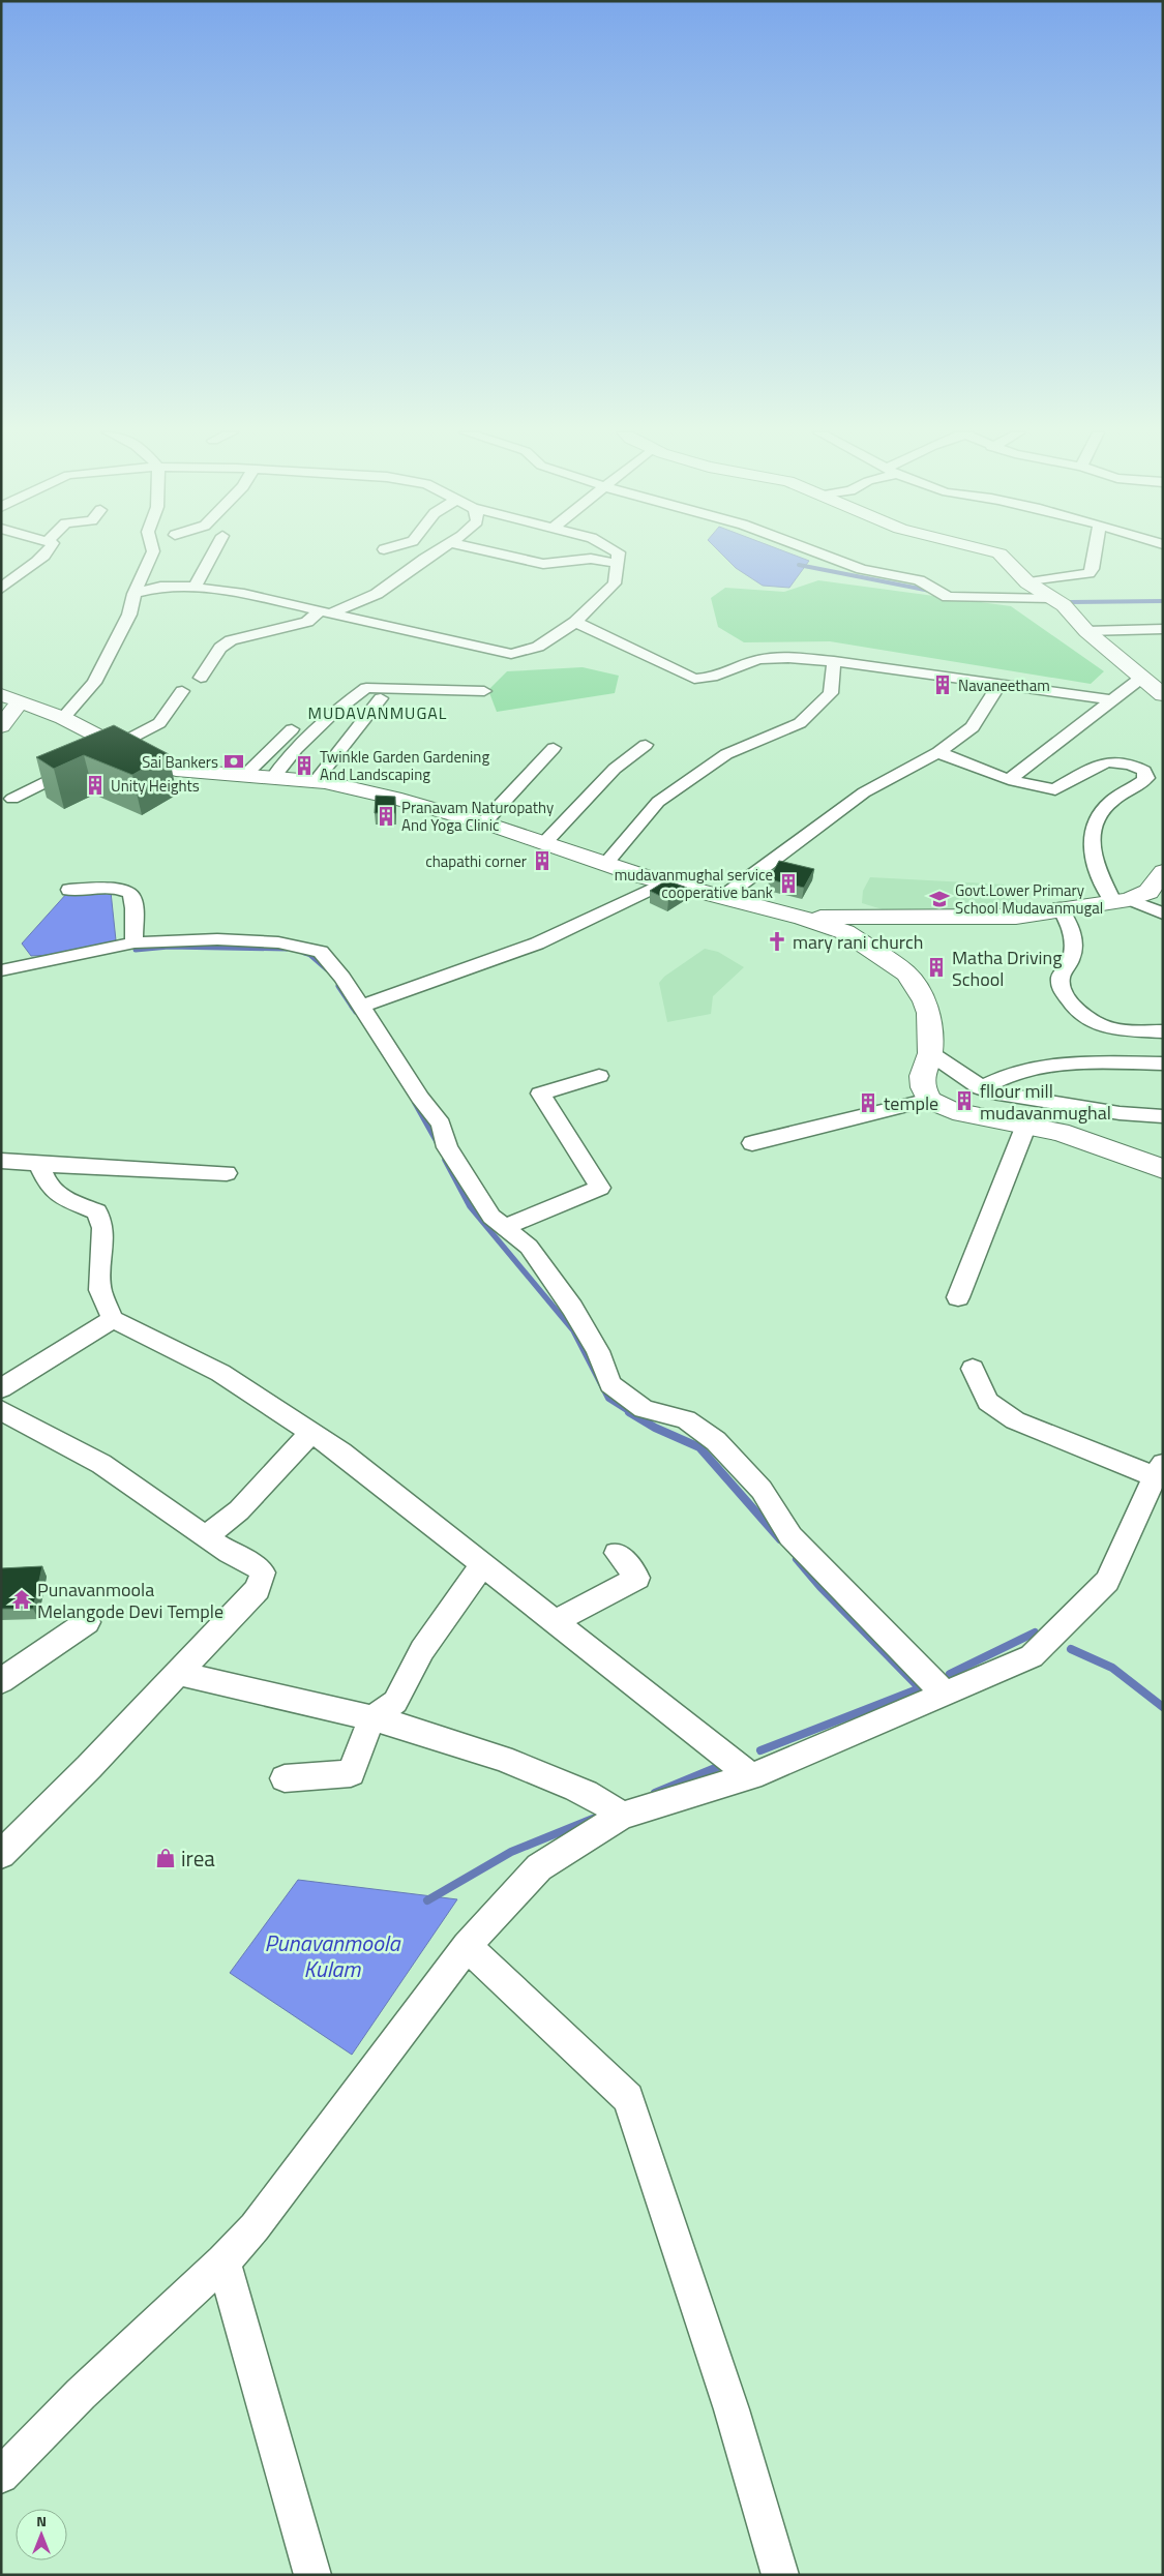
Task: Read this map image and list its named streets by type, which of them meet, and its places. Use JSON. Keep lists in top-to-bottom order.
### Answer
{
  "districts": ["MUDAVANMUGAL"],
  "water": ["Punavanmoola Kulam"],
  "places": {
    "building": [
      "Navaneetham",
      "Twinkle Garden Gardening And Landscaping",
      "Unity Heights",
      "Pranavam Naturopathy And Yoga Clinic",
      "chapathi corner",
      "mudavanmughal service cooperative bank",
      "Matha Driving School",
      "fllour mill mudavanmughal",
      "temple"
    ],
    "bank": ["Sai Bankers"],
    "school or university": ["Govt.Lower Primary School Mudavanmugal"],
    "church": ["mary rani church"],
    "temple": ["Punavanmoola Melangode Devi Temple"],
    "shop": ["irea"]
  },
  "north": "top"
}
